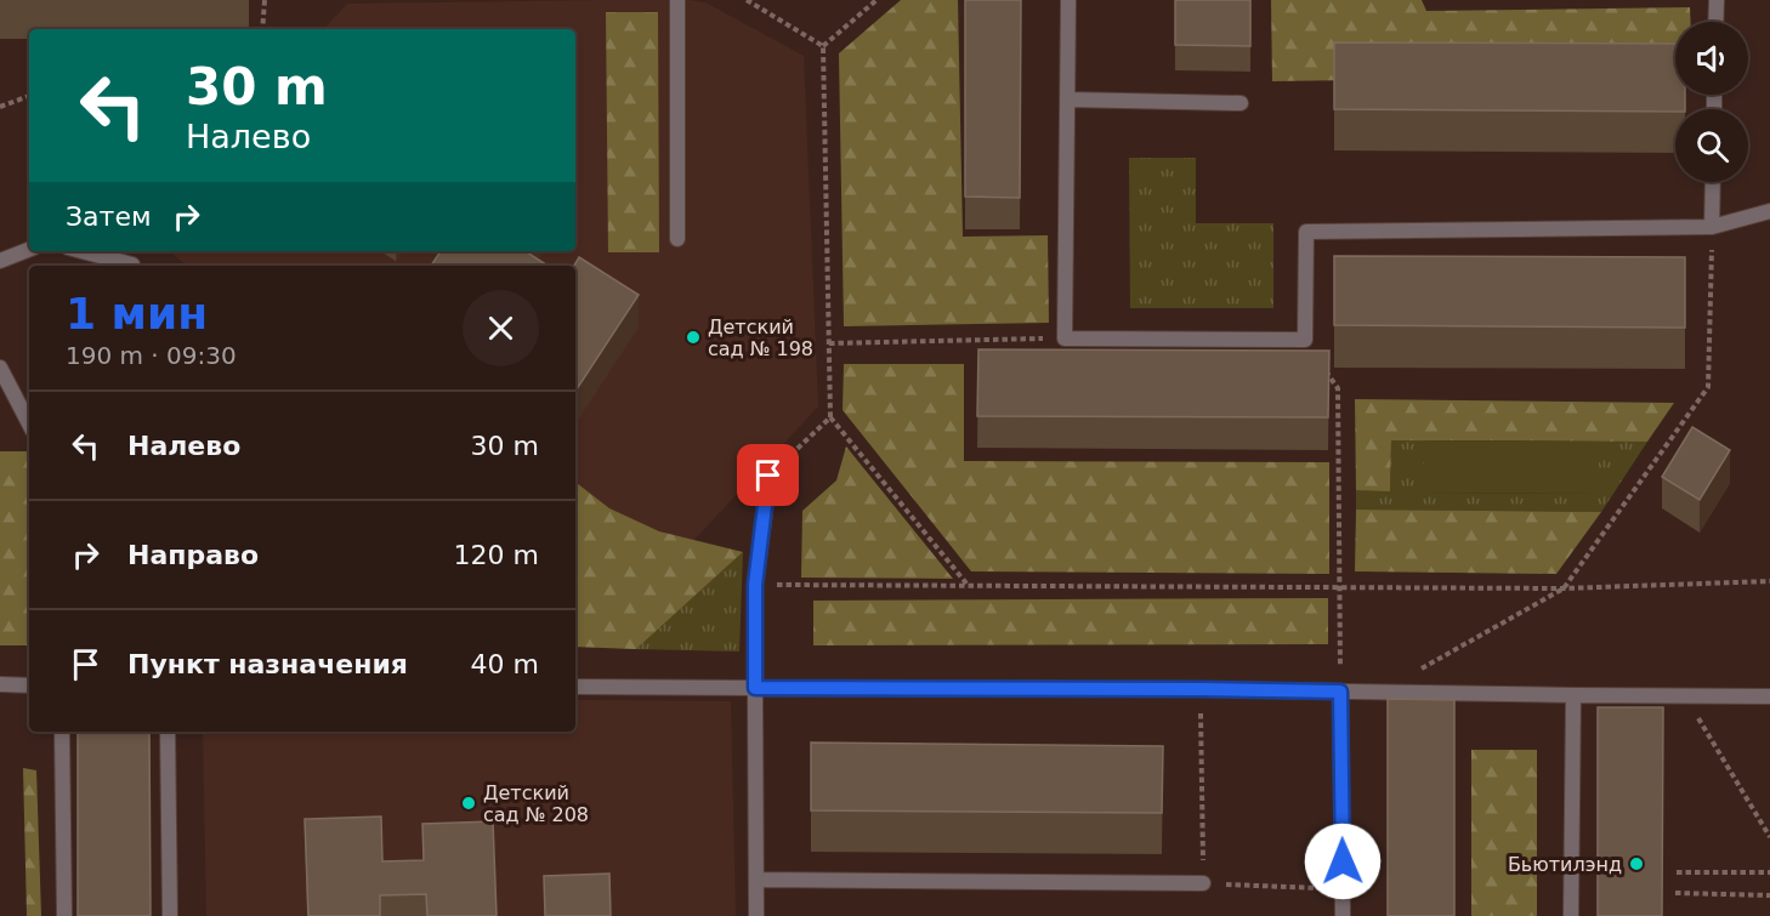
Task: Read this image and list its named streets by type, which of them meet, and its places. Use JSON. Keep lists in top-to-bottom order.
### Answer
{
  "places": ["Детский сад № 198", "Детский сад № 208", "Бьютилэнд"],
  "page": {
    "turn": ["30 m", "Налево"],
    "then": "Затем",
    "heading": ["1 мин", "190 m · 09:30"],
    "list": [
      {
        "name": "Налево",
        "value": "30 m"
      },
      {
        "name": "Направо",
        "value": "120 m"
      },
      {
        "name": "Пункт назначения",
        "value": "40 m"
      }
    ]
  }
}
